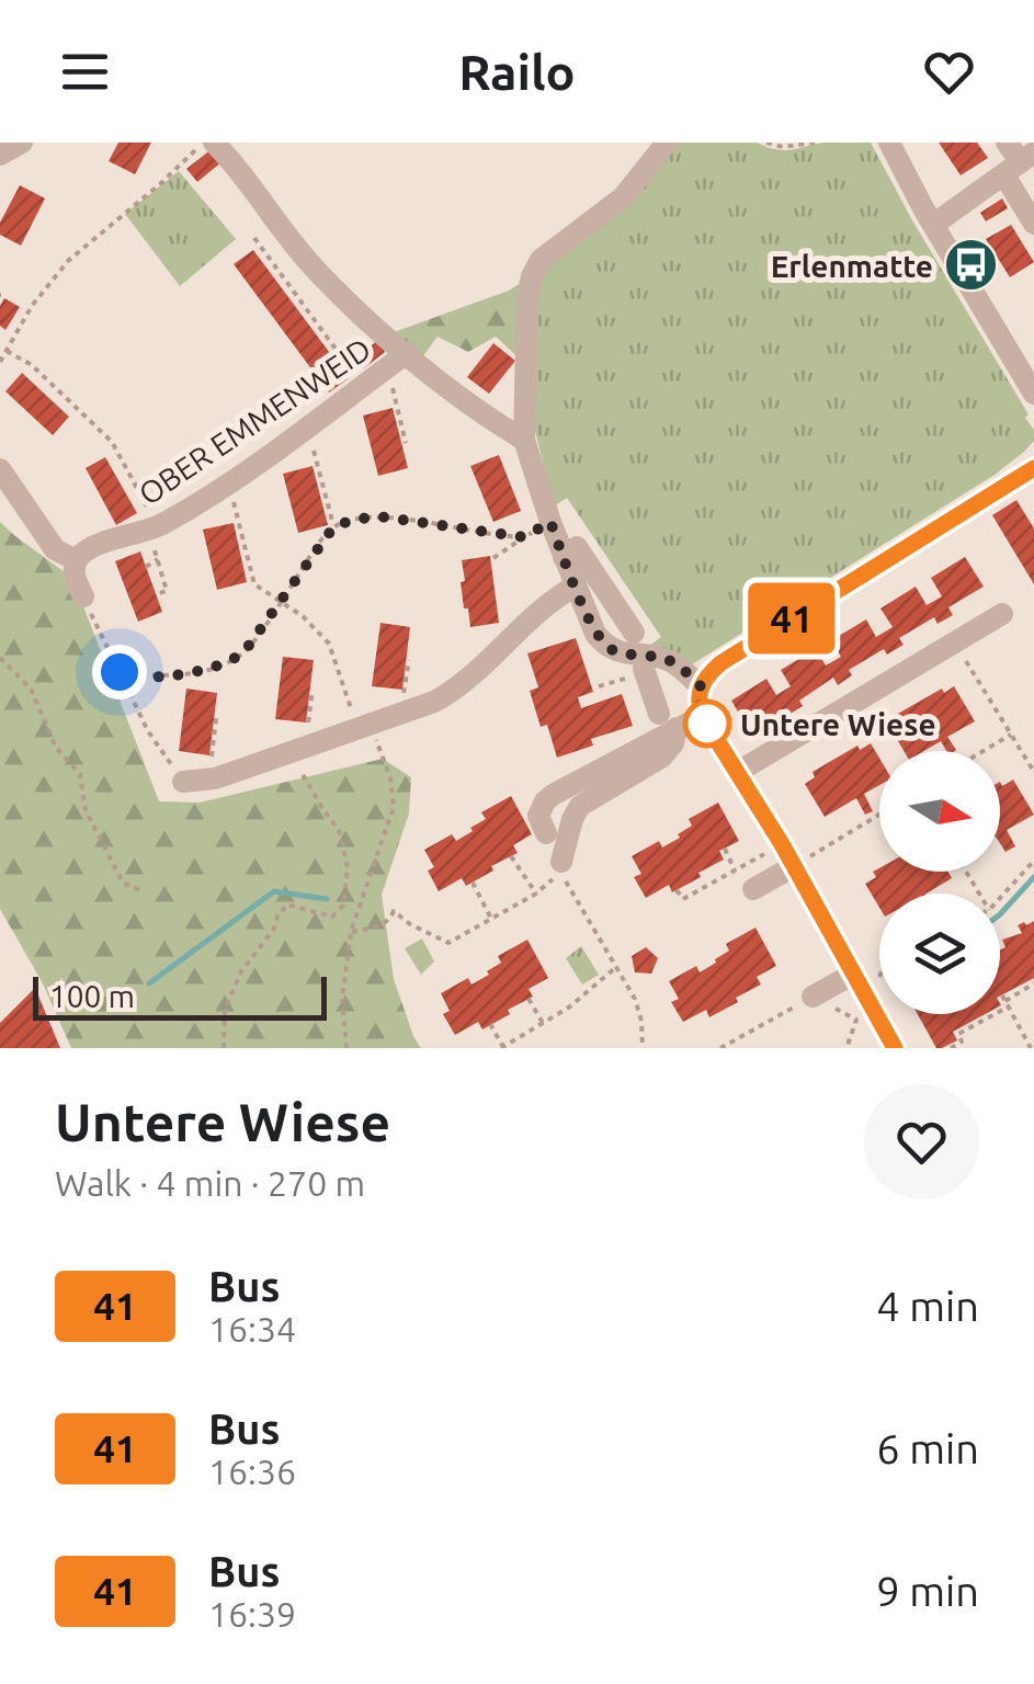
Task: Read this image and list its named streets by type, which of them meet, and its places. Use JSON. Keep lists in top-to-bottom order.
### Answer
{
  "streets": {
    "street": ["OBER EMMENWEID"]
  },
  "places": {
    "bus stop": ["Erlenmatte"],
    "other": ["Untere Wiese"]
  },
  "lines": ["bus line 41"],
  "scale_bar": "100 m",
  "north": "right",
  "page": {
    "header": "Railo",
    "on_map": "41",
    "scale": "100 m",
    "heading": ["Untere Wiese", "Walk · 4 min · 270 m"],
    "list": [
      {
        "mark": "41",
        "name": "Bus",
        "note": "16:34",
        "value": "4 min"
      },
      {
        "mark": "41",
        "name": "Bus",
        "note": "16:36",
        "value": "6 min"
      },
      {
        "mark": "41",
        "name": "Bus",
        "note": "16:39",
        "value": "9 min"
      }
    ]
  }
}
